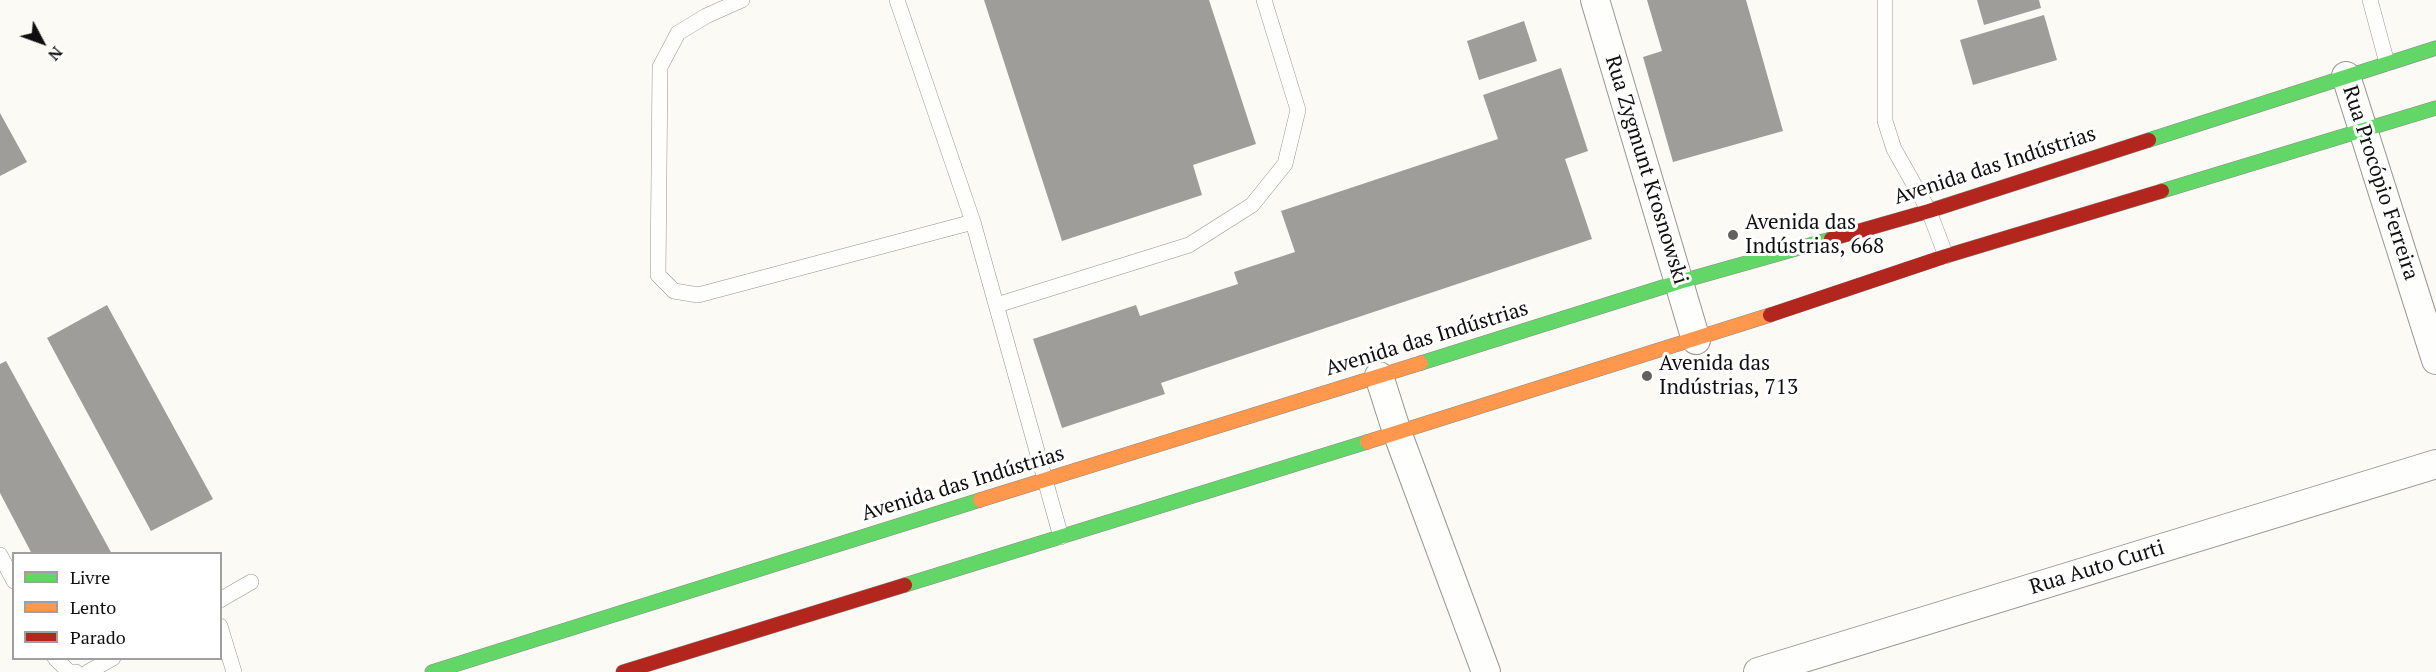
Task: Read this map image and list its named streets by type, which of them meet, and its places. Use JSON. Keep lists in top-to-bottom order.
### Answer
{
  "streets": {
    "main road": ["Avenida das Indústrias"],
    "street": ["Rua Zygmunt Krosnowski", "Rua Procópio Ferreira", "Rua Auto Curti"]
  },
  "crossings": [
    ["Avenida das Indústrias", "Rua Zygmunt Krosnowski"],
    ["Avenida das Indústrias", "Rua Procópio Ferreira"]
  ],
  "places": ["Avenida das Indústrias, 668", "Avenida das Indústrias, 713"],
  "legend": ["Livre", "Lento", "Parado"],
  "north": "bottom right"
}
